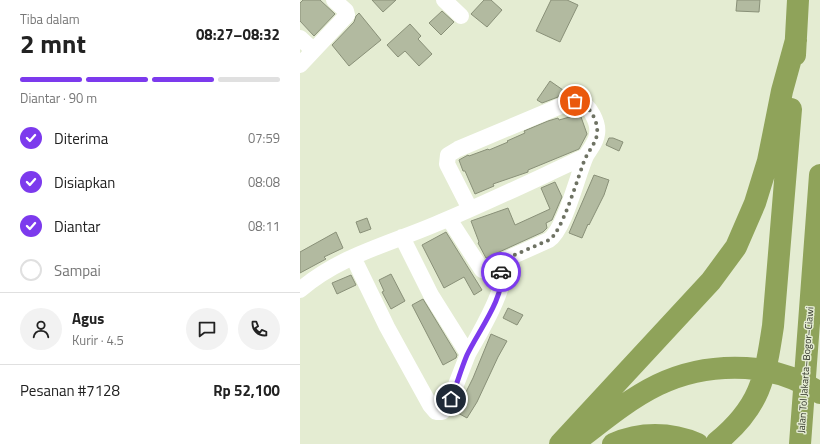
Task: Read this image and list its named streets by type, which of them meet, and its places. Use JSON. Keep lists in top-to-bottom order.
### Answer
{
  "streets": {
    "highway": ["Jalan Tol Jakarta–Bogor–Ciawi"]
  },
  "page": {
    "heading": ["2 mnt", "Tiba dalam", "08:27–08:32"],
    "panel": [
      "Agus",
      "Kurir · 4.5",
      "Pesanan #7128",
      "Rp 52,100"
    ],
    "bar": "Diantar · 90 m",
    "list": [
      ["Diterima", "07:59"],
      ["Disiapkan", "08:08"],
      ["Diantar", "08:11"],
      "Sampai"
    ]
  }
}
